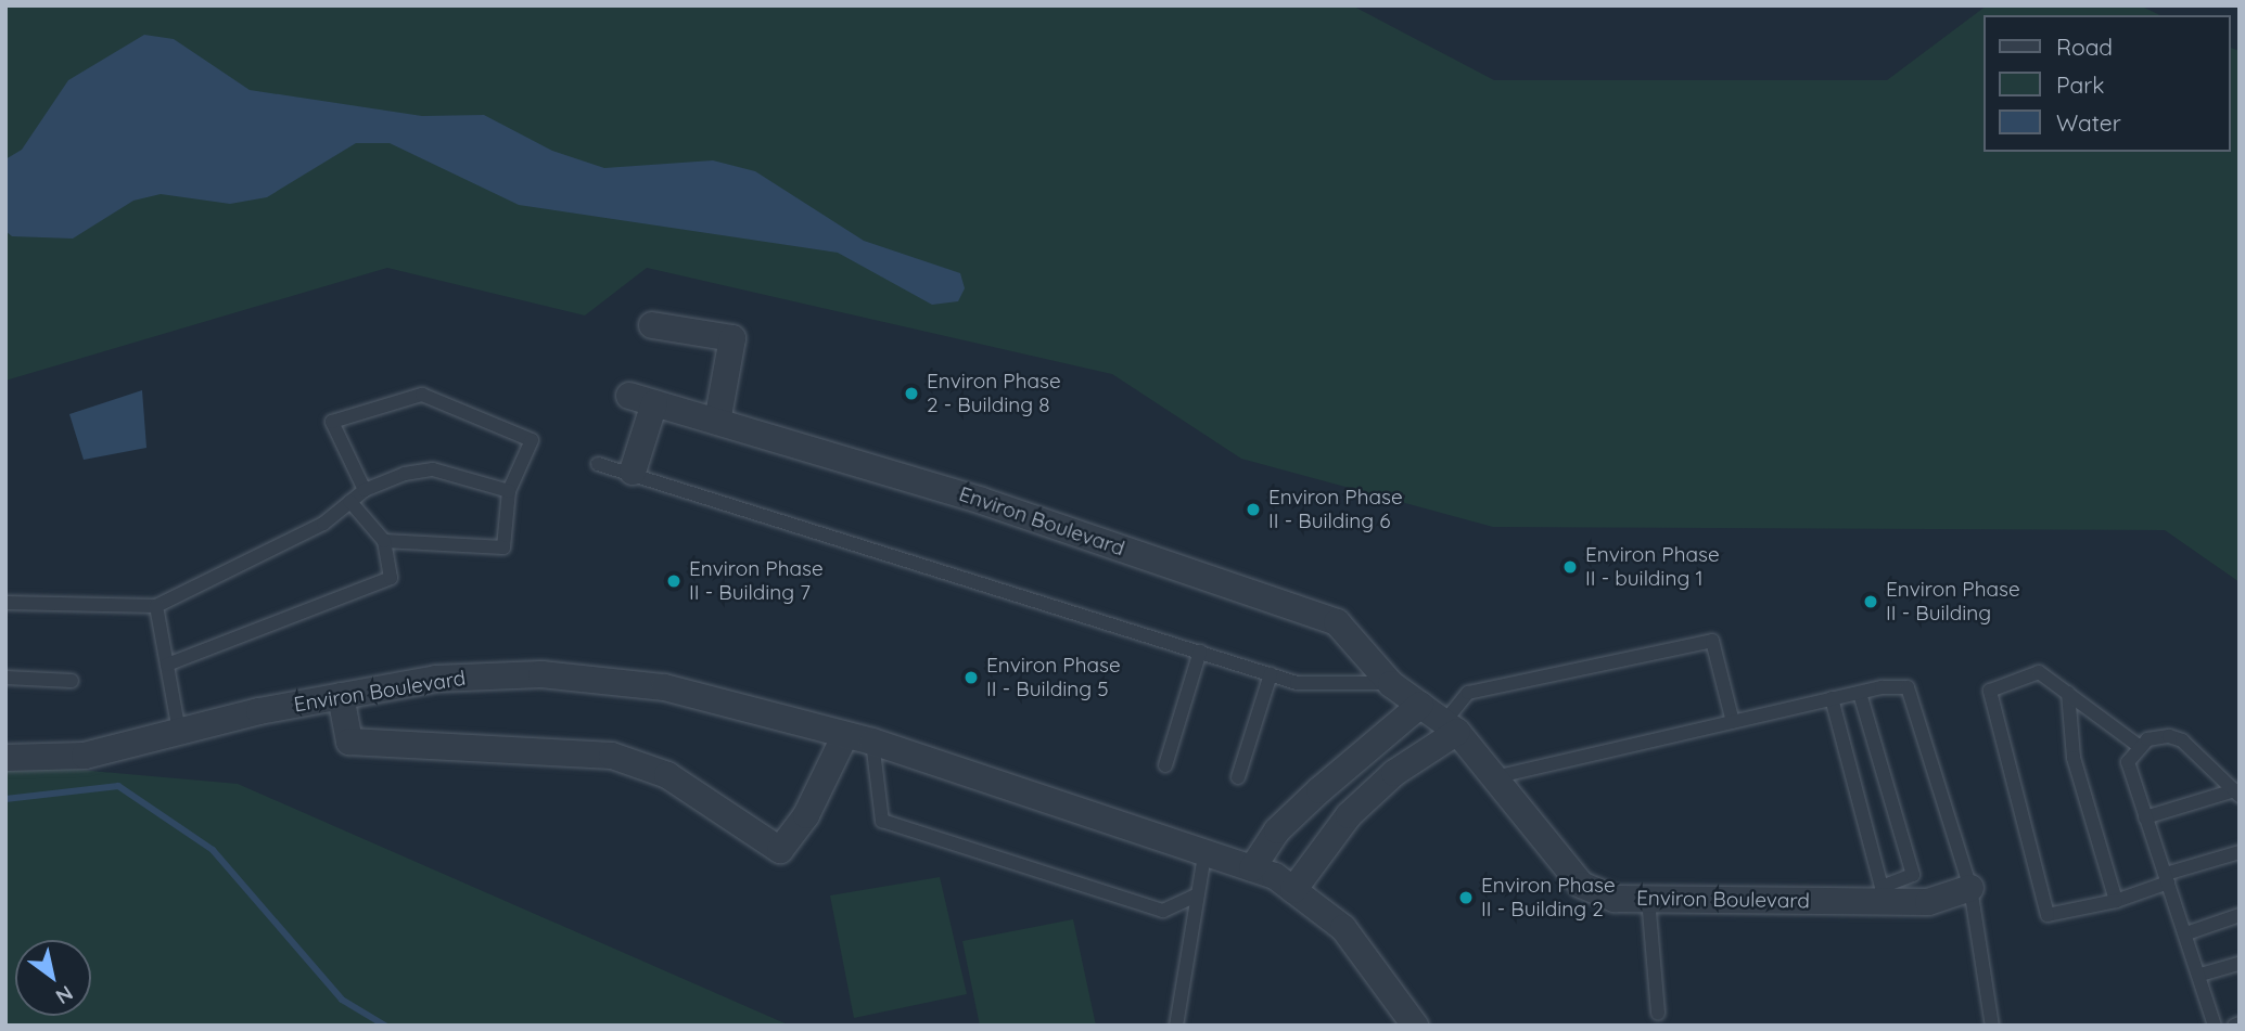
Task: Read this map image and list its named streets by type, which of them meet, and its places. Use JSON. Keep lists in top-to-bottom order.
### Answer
{
  "streets": {
    "street": ["Environ Boulevard"]
  },
  "places": [
    "Environ Phase 2 - Building 8",
    "Environ Phase II - Building 6",
    "Environ Phase II - building 1",
    "Environ Phase II - Building 7",
    "Environ Phase II - Building",
    "Environ Phase II - Building 5",
    "Environ Phase II - Building 2"
  ],
  "legend": ["Road", "Park", "Water"],
  "north": "bottom right"
}
